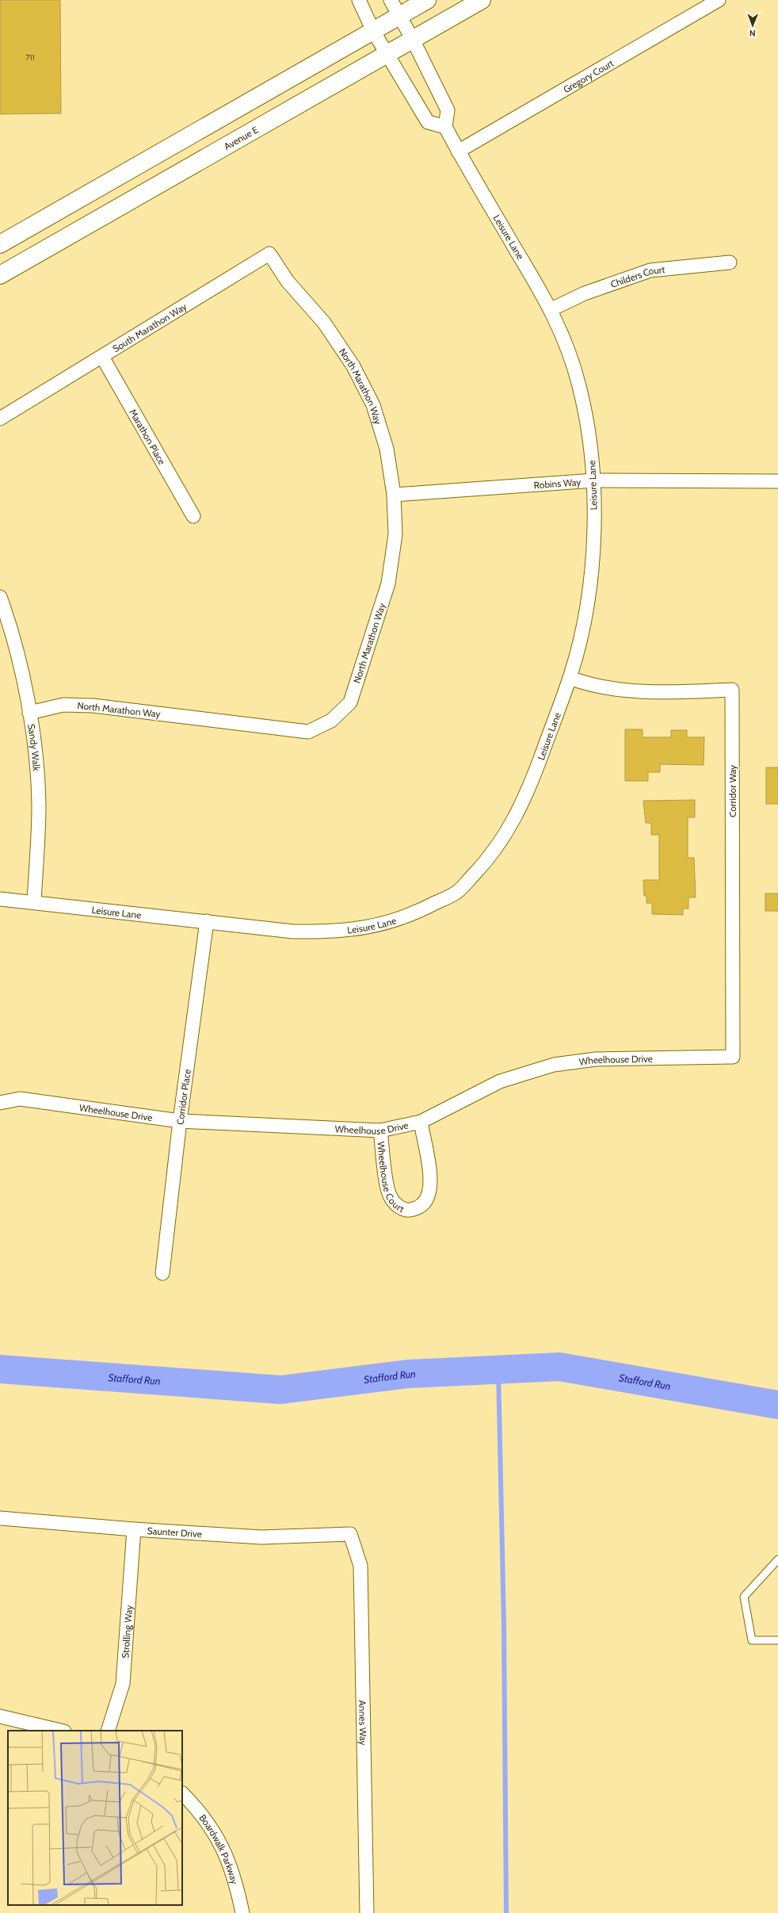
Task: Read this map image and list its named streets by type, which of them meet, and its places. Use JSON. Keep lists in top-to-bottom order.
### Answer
{
  "streets": {
    "street": [
      "Gregory Court",
      "Avenue E",
      "Leisure Lane",
      "Childers Court",
      "South Marathon Way",
      "North Marathon Way",
      "Marathon Place",
      "Robins Way",
      "Sandy Walk",
      "Corridor Way",
      "Wheelhouse Drive",
      "Corridor Place",
      "Wheelhouse Court",
      "Saunter Drive",
      "Strolling Way",
      "Annes Way",
      "Boardwalk Parkway"
    ]
  },
  "crossings": [
    ["Gregory Court", "Leisure Lane"],
    ["Leisure Lane", "Childers Court"],
    ["Leisure Lane", "Robins Way"],
    ["Leisure Lane", "Sandy Walk"],
    ["Leisure Lane", "Corridor Way"],
    ["Leisure Lane", "Corridor Place"],
    ["South Marathon Way", "North Marathon Way"],
    ["South Marathon Way", "Marathon Place"],
    ["North Marathon Way", "Robins Way"],
    ["North Marathon Way", "Sandy Walk"],
    ["Corridor Way", "Wheelhouse Drive"],
    ["Wheelhouse Drive", "Corridor Place"],
    ["Wheelhouse Drive", "Wheelhouse Court"],
    ["Saunter Drive", "Strolling Way"],
    ["Saunter Drive", "Annes Way"]
  ],
  "water": ["Stafford Run"],
  "house_numbers": ["711"],
  "north": "bottom"
}
